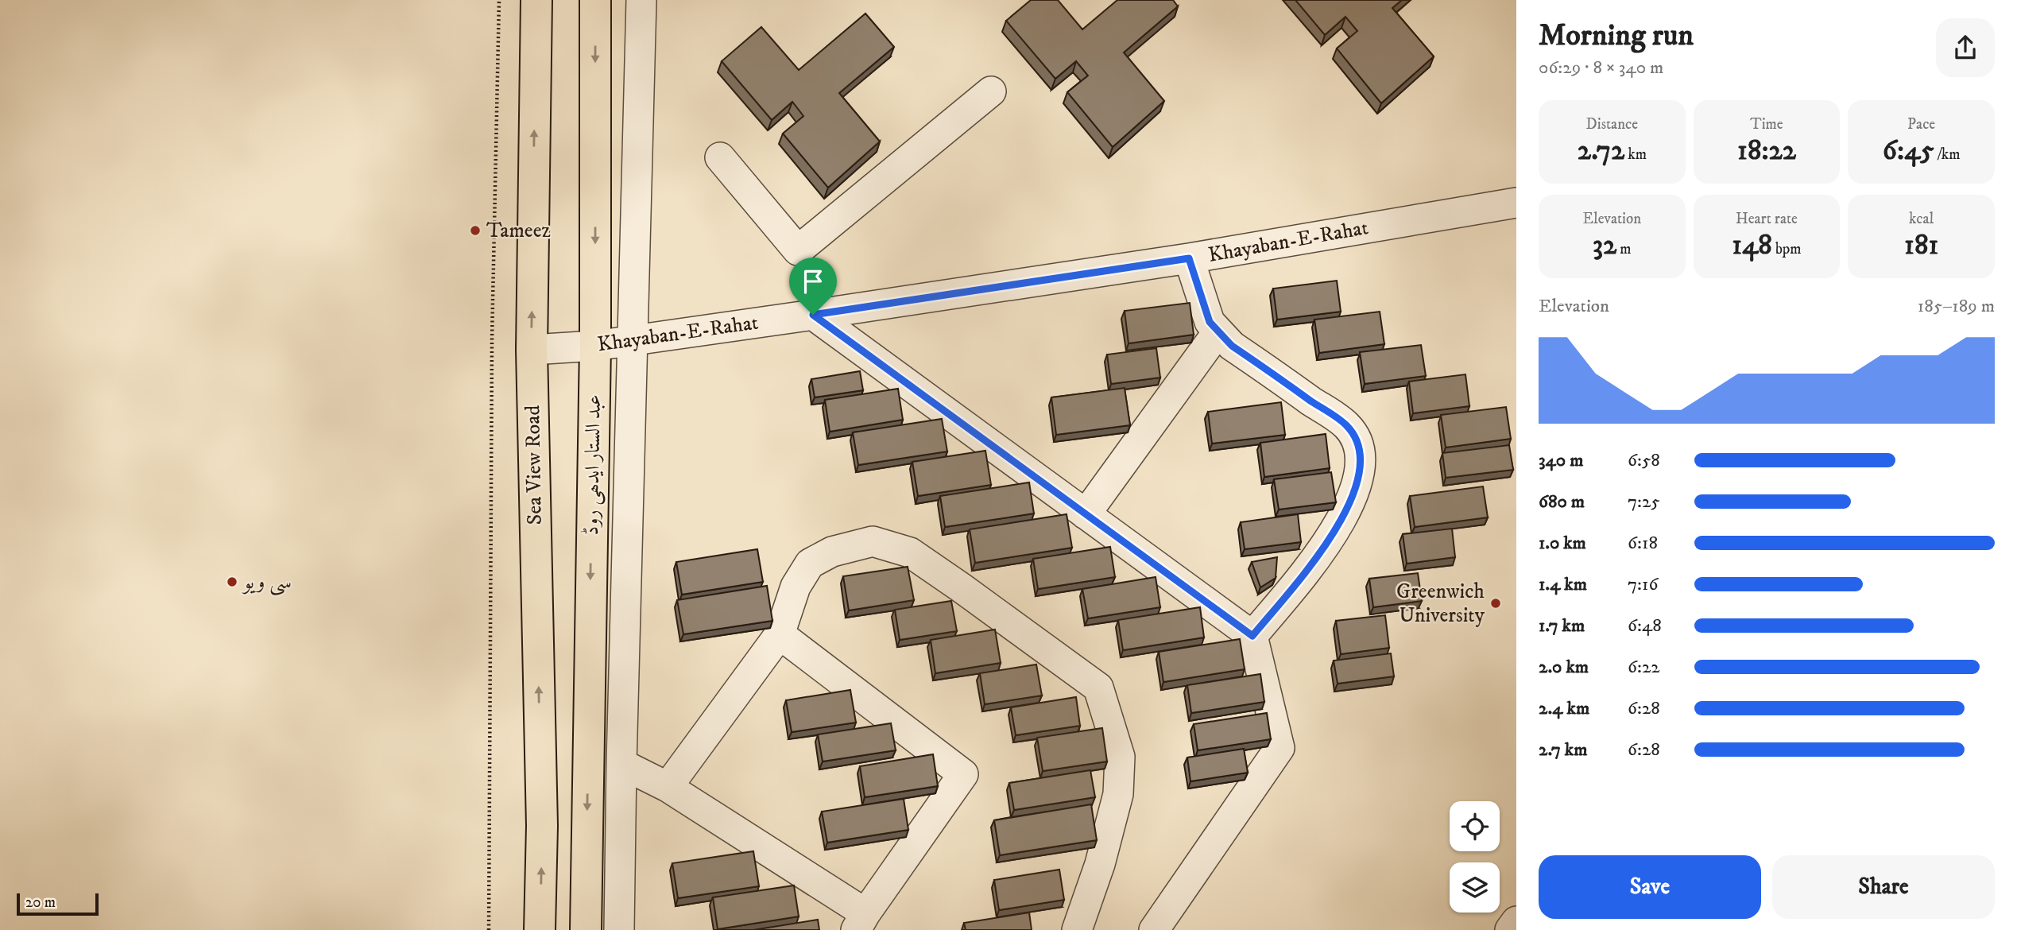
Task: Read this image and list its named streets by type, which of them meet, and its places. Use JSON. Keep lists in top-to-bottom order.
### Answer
{
  "streets": {
    "main road": ["Sea View Road", "عبد الستار ایدھی روڈ"],
    "street": ["Khayaban-E-Rahat"]
  },
  "crossings": [
    ["Khayaban-E-Rahat", "Sea View Road"],
    ["Khayaban-E-Rahat", "عبد الستار ایدھی روڈ"]
  ],
  "one_way": ["Sea View Road", "عبد الستار ایدھی روڈ"],
  "places": ["Tameez", "سی ویو", "Greenwich University"],
  "scale_bar": "20 m",
  "page": {
    "heading": ["Morning run", "06:29 · 8 × 340 m"],
    "stats": [
      ["Distance", "2.72 km"],
      ["Time", "18:22"],
      ["Pace", "6:45 /km"],
      ["Elevation", "32 m"],
      ["Heart rate", "148 bpm"],
      ["kcal", "181"]
    ],
    "chart": ["Elevation", "185–189 m"],
    "list": [
      {
        "name": "340 m",
        "note": "6:58"
      },
      {
        "name": "680 m",
        "note": "7:25"
      },
      {
        "name": "1.0 km",
        "note": "6:18"
      },
      {
        "name": "1.4 km",
        "note": "7:16"
      },
      {
        "name": "1.7 km",
        "note": "6:48"
      },
      {
        "name": "2.0 km",
        "note": "6:22"
      },
      {
        "name": "2.4 km",
        "note": "6:28"
      },
      {
        "name": "2.7 km",
        "note": "6:28"
      }
    ],
    "buttons": ["Save", "Share"],
    "scale": "20 m"
  }
}
